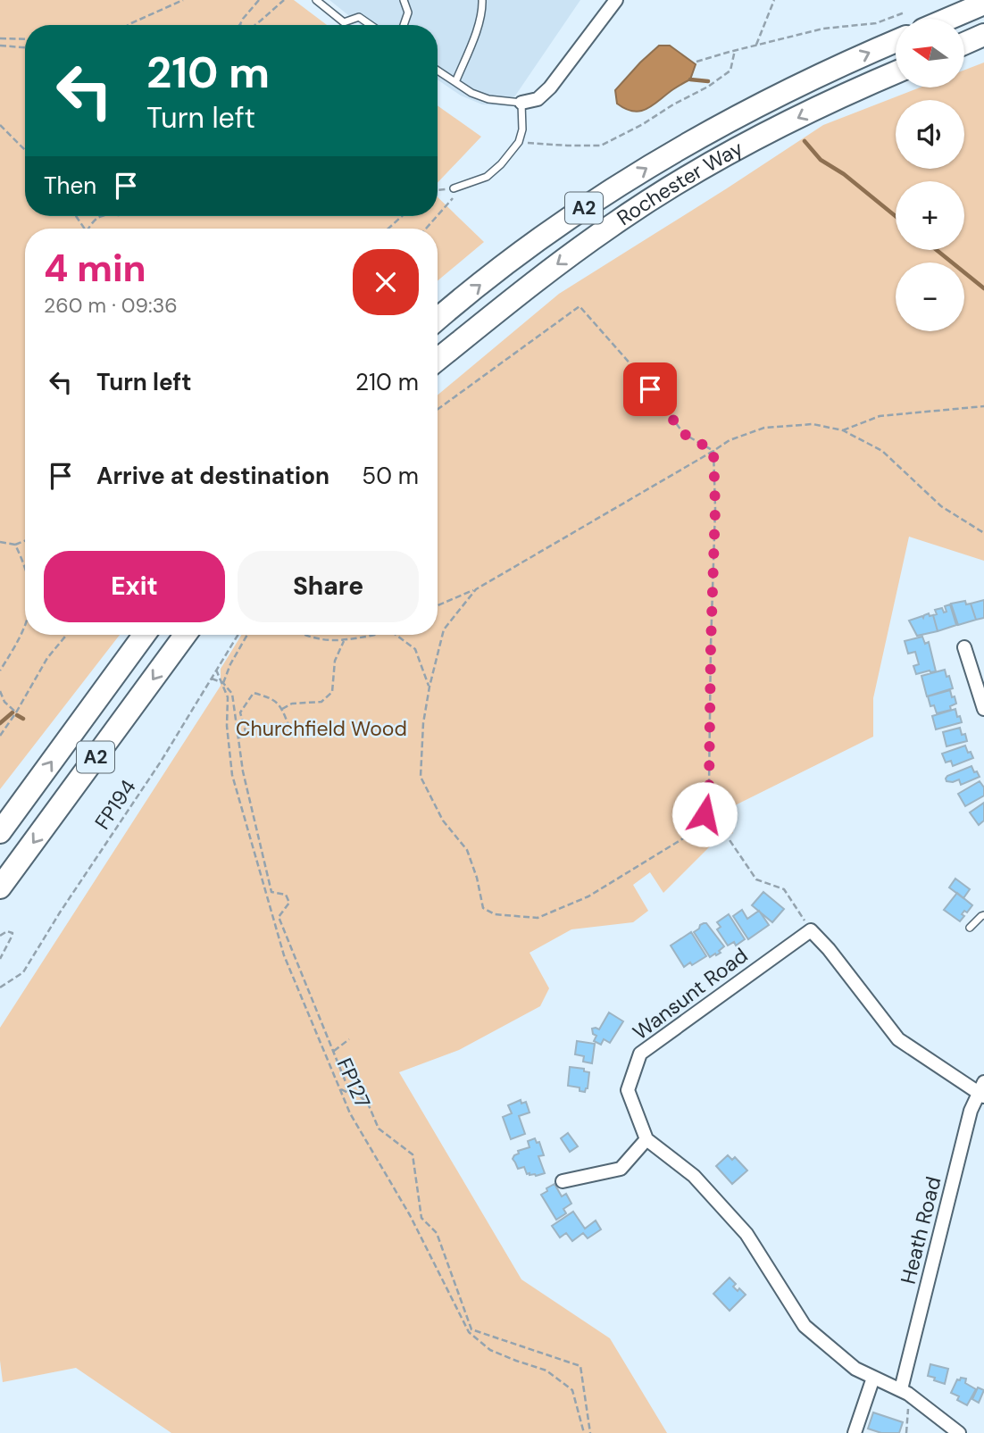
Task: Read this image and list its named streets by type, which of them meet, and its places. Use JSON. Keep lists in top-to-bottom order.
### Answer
{
  "streets": {
    "highway": ["Rochester Way", "A2"],
    "street": ["Wansunt Road", "Heath Road"],
    "path": ["FP194", "FP127"]
  },
  "crossings": [
    ["FP194", "FP127"]
  ],
  "parks": ["Churchfield Wood"],
  "north": "left",
  "page": {
    "map_buttons": ["+", "−"],
    "turn": ["210 m", "Turn left"],
    "then": "Then",
    "heading": ["4 min", "260 m · 09:36"],
    "list": [
      {
        "name": "Turn left",
        "value": "210 m"
      },
      {
        "name": "Arrive at destination",
        "value": "50 m"
      }
    ],
    "buttons": ["Exit", "Share"]
  }
}
